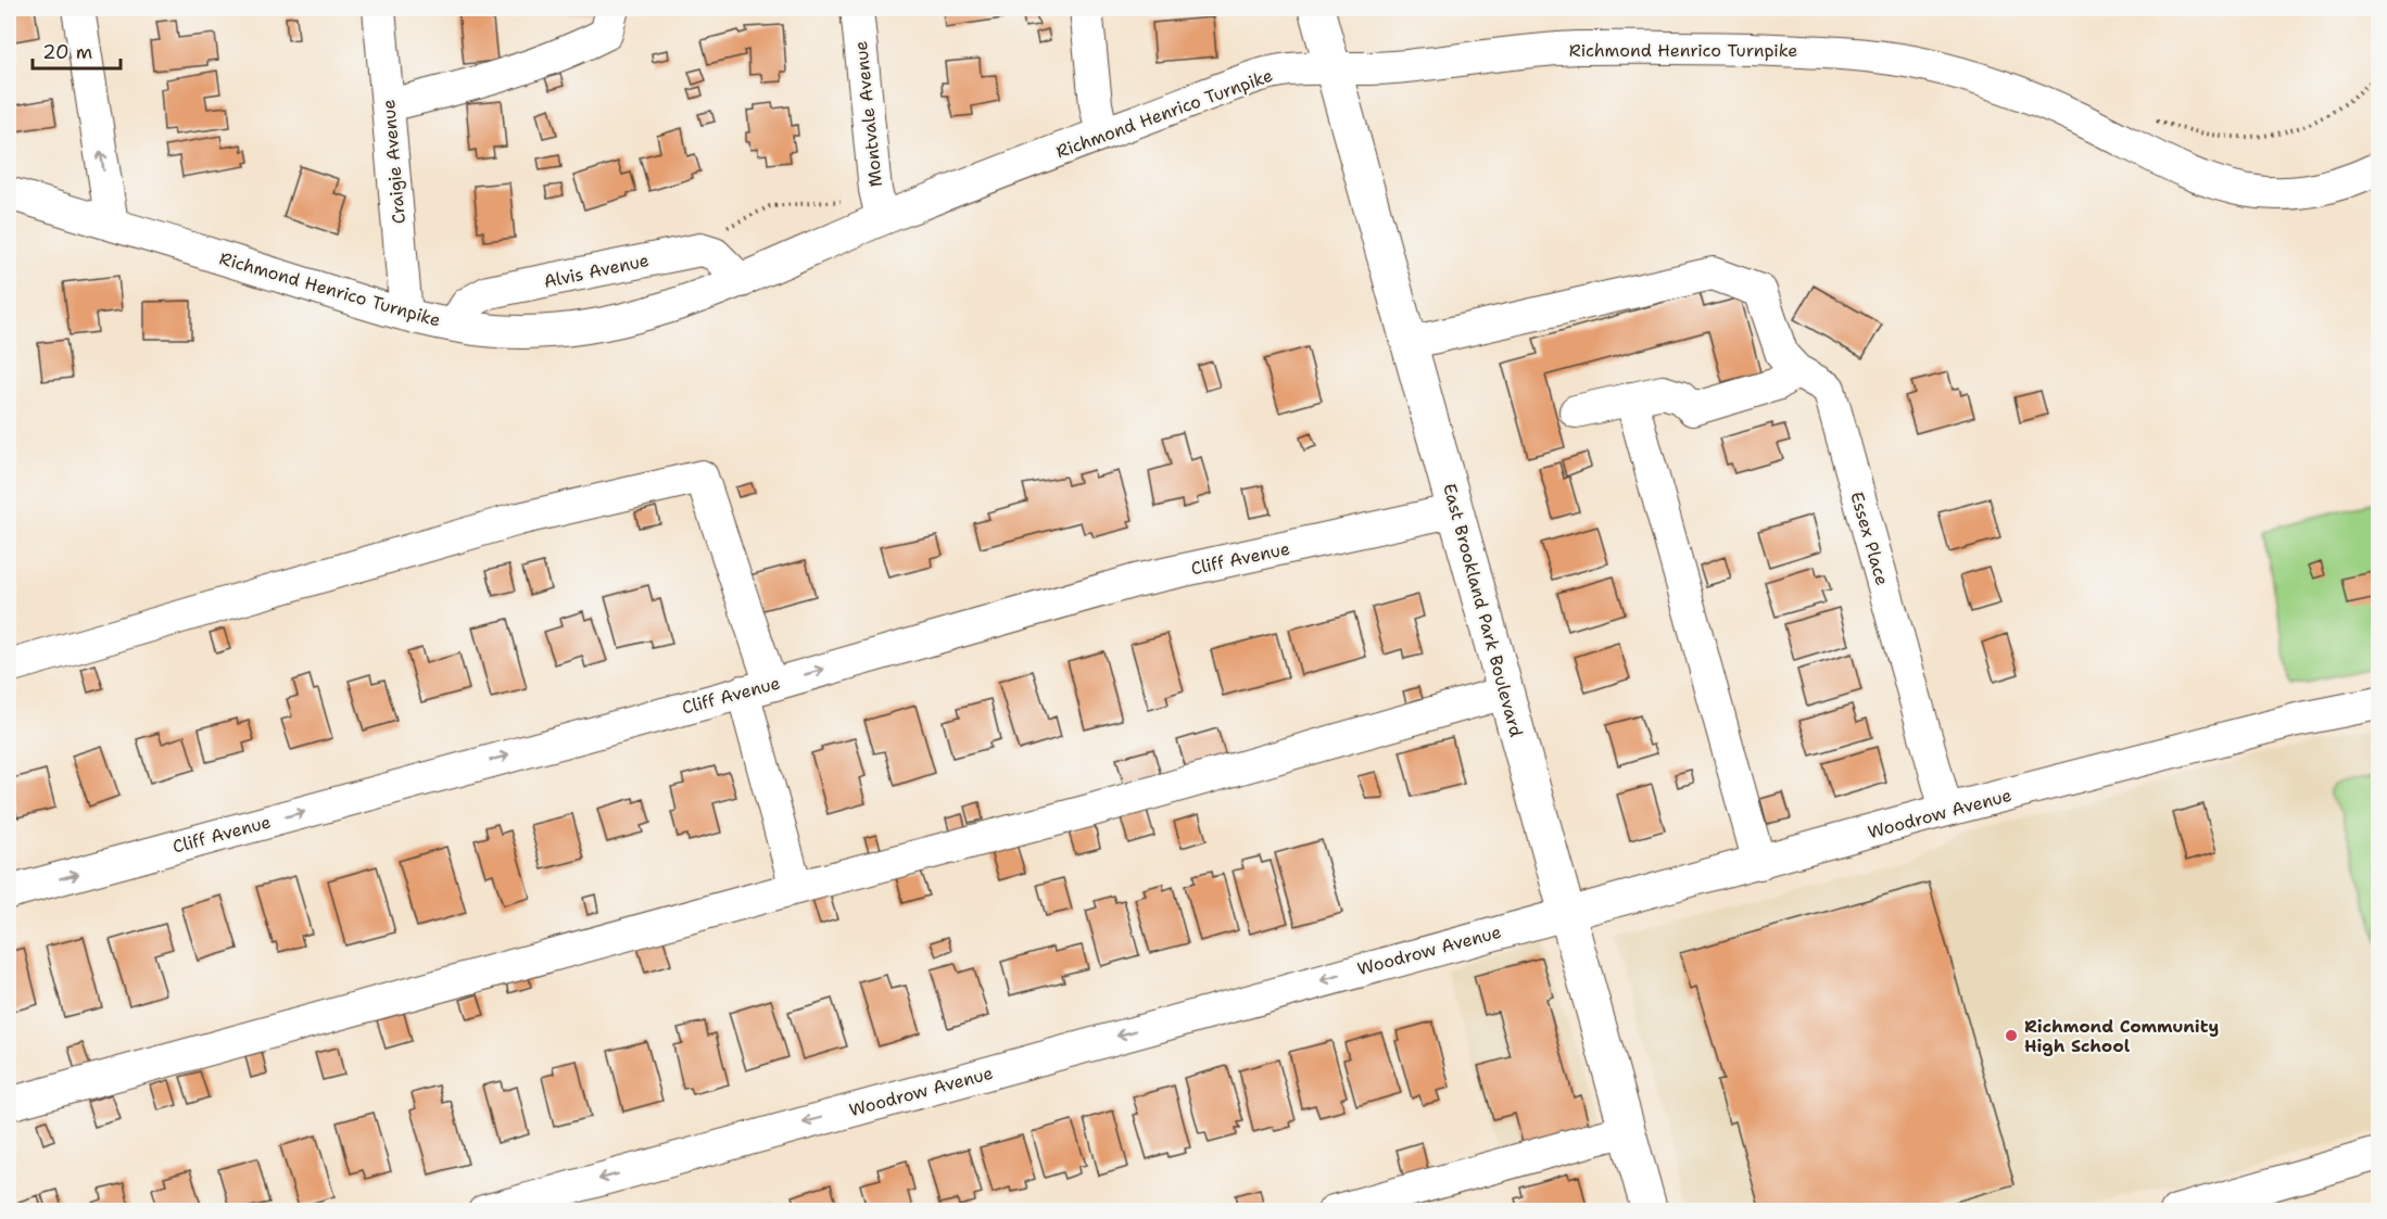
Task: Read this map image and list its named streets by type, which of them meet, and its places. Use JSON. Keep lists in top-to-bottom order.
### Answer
{
  "streets": {
    "main road": ["East Brookland Park Boulevard"],
    "street": [
      "Richmond Henrico Turnpike",
      "Montvale Avenue",
      "Craigie Avenue",
      "Alvis Avenue",
      "Essex Place",
      "Cliff Avenue",
      "Woodrow Avenue"
    ]
  },
  "crossings": [
    ["Richmond Henrico Turnpike", "Montvale Avenue"],
    ["Richmond Henrico Turnpike", "Craigie Avenue"],
    ["Richmond Henrico Turnpike", "Alvis Avenue"],
    ["Richmond Henrico Turnpike", "East Brookland Park Boulevard"],
    ["Essex Place", "East Brookland Park Boulevard"],
    ["Essex Place", "Woodrow Avenue"],
    ["Cliff Avenue", "East Brookland Park Boulevard"],
    ["East Brookland Park Boulevard", "Woodrow Avenue"]
  ],
  "places": ["Richmond Community High School"],
  "scale_bar": "20 m"
}
